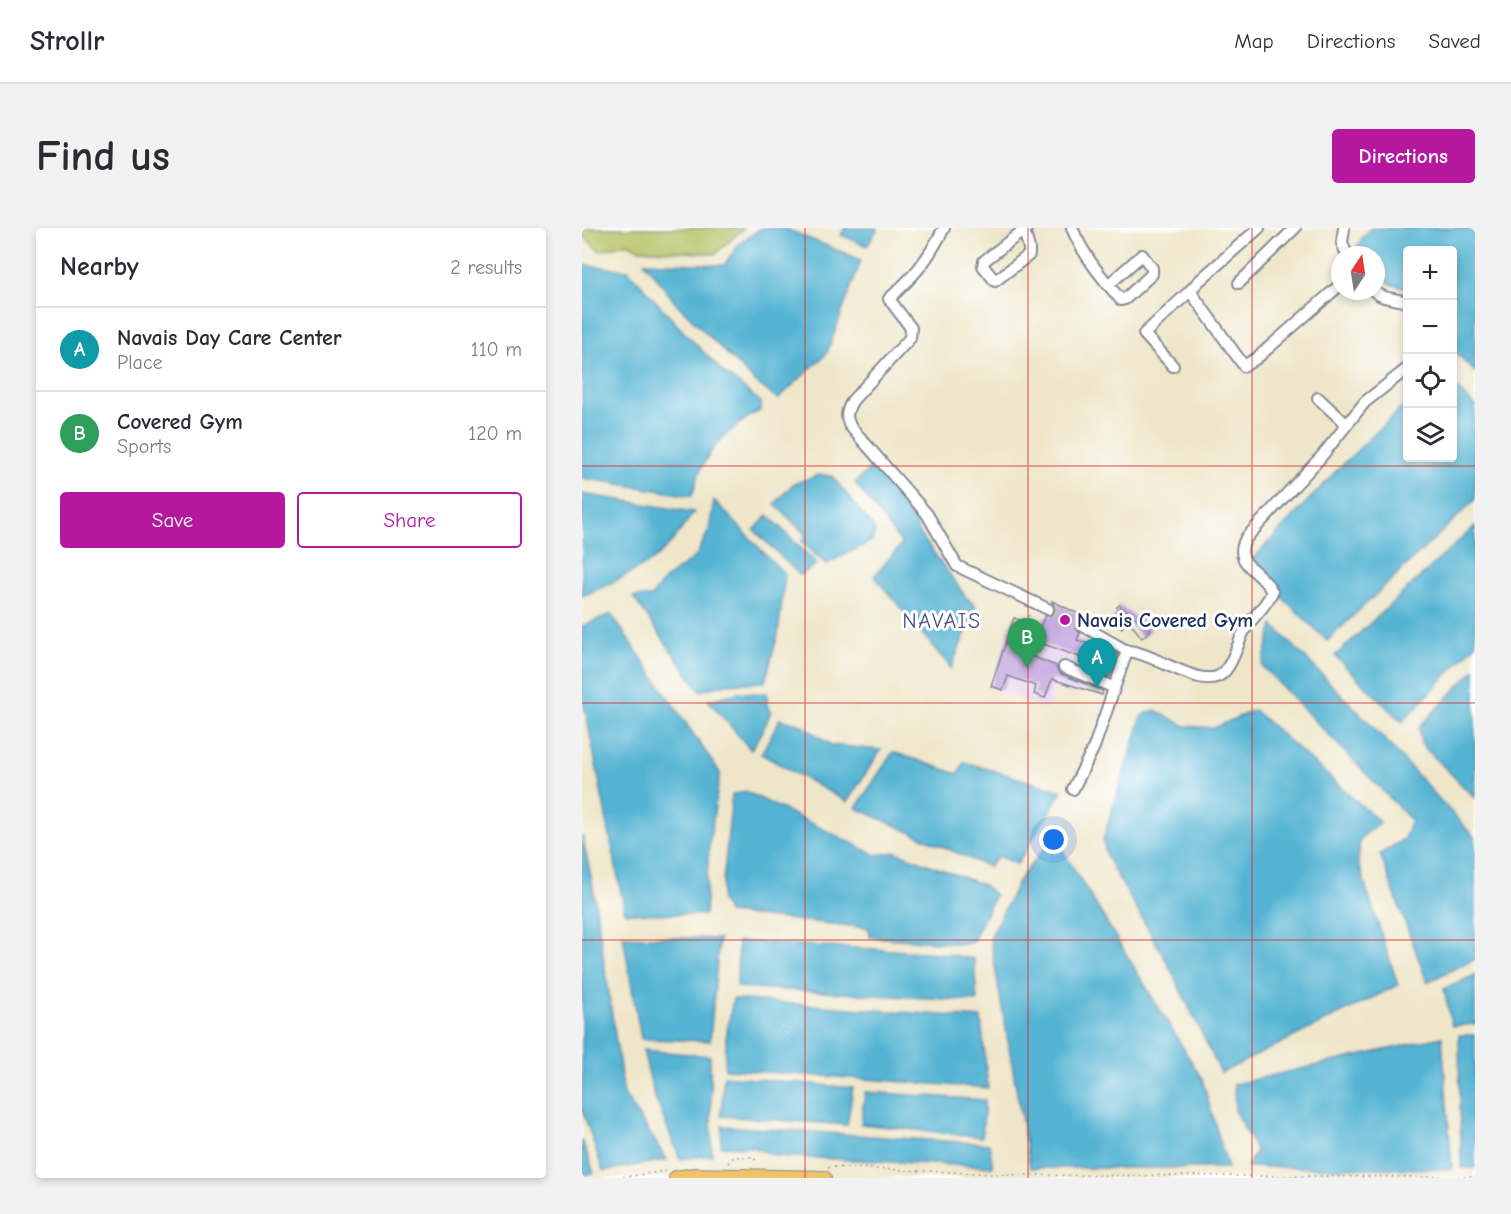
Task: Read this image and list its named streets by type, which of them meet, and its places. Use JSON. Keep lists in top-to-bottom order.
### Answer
{
  "districts": ["NAVAIS"],
  "places": ["Navais Covered Gym"],
  "north": "top",
  "page": {
    "header": "Strollr",
    "nav": ["Map", "Directions", "Saved"],
    "buttons": [
      "Directions",
      ["Save", "Share"]
    ],
    "title": "Find us",
    "heading": ["Nearby", "2 results"],
    "map_buttons": ["+", "−"],
    "list": [
      {
        "mark": "A",
        "name": "Navais Day Care Center",
        "note": "Place",
        "value": "110 m"
      },
      {
        "mark": "B",
        "name": "Covered Gym",
        "note": "Sports",
        "value": "120 m"
      }
    ],
    "pins": ["B", "A"]
  }
}
